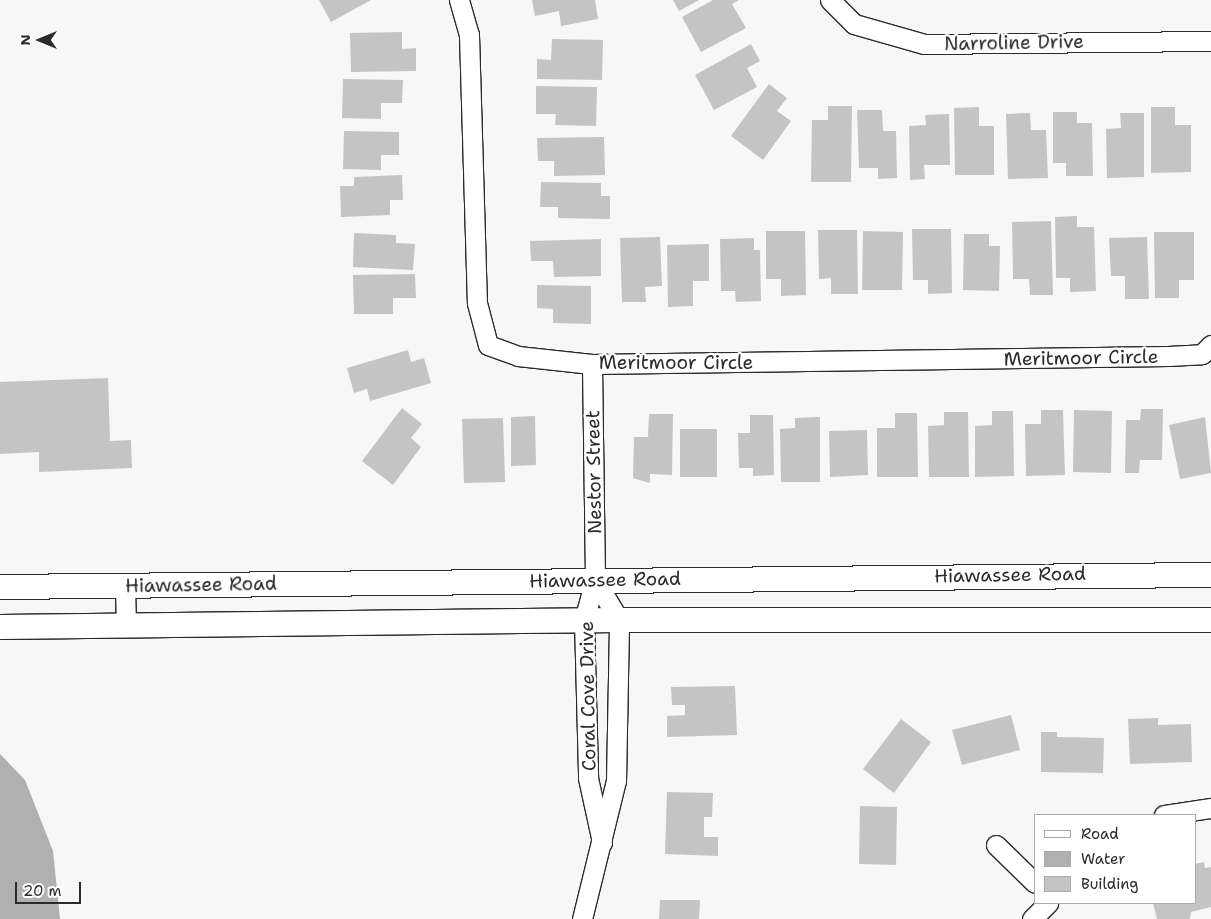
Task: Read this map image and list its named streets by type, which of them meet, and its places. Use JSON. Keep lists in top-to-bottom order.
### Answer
{
  "streets": {
    "street": [
      "Narroline Drive",
      "Meritmoor Circle",
      "Nestor Street",
      "Hiawassee Road",
      "Coral Cove Drive"
    ]
  },
  "crossings": [
    ["Meritmoor Circle", "Nestor Street"],
    ["Nestor Street", "Hiawassee Road"],
    ["Nestor Street", "Coral Cove Drive"],
    ["Hiawassee Road", "Coral Cove Drive"]
  ],
  "legend": ["Road", "Water", "Building"],
  "scale_bar": "20 m",
  "north": "left"
}
